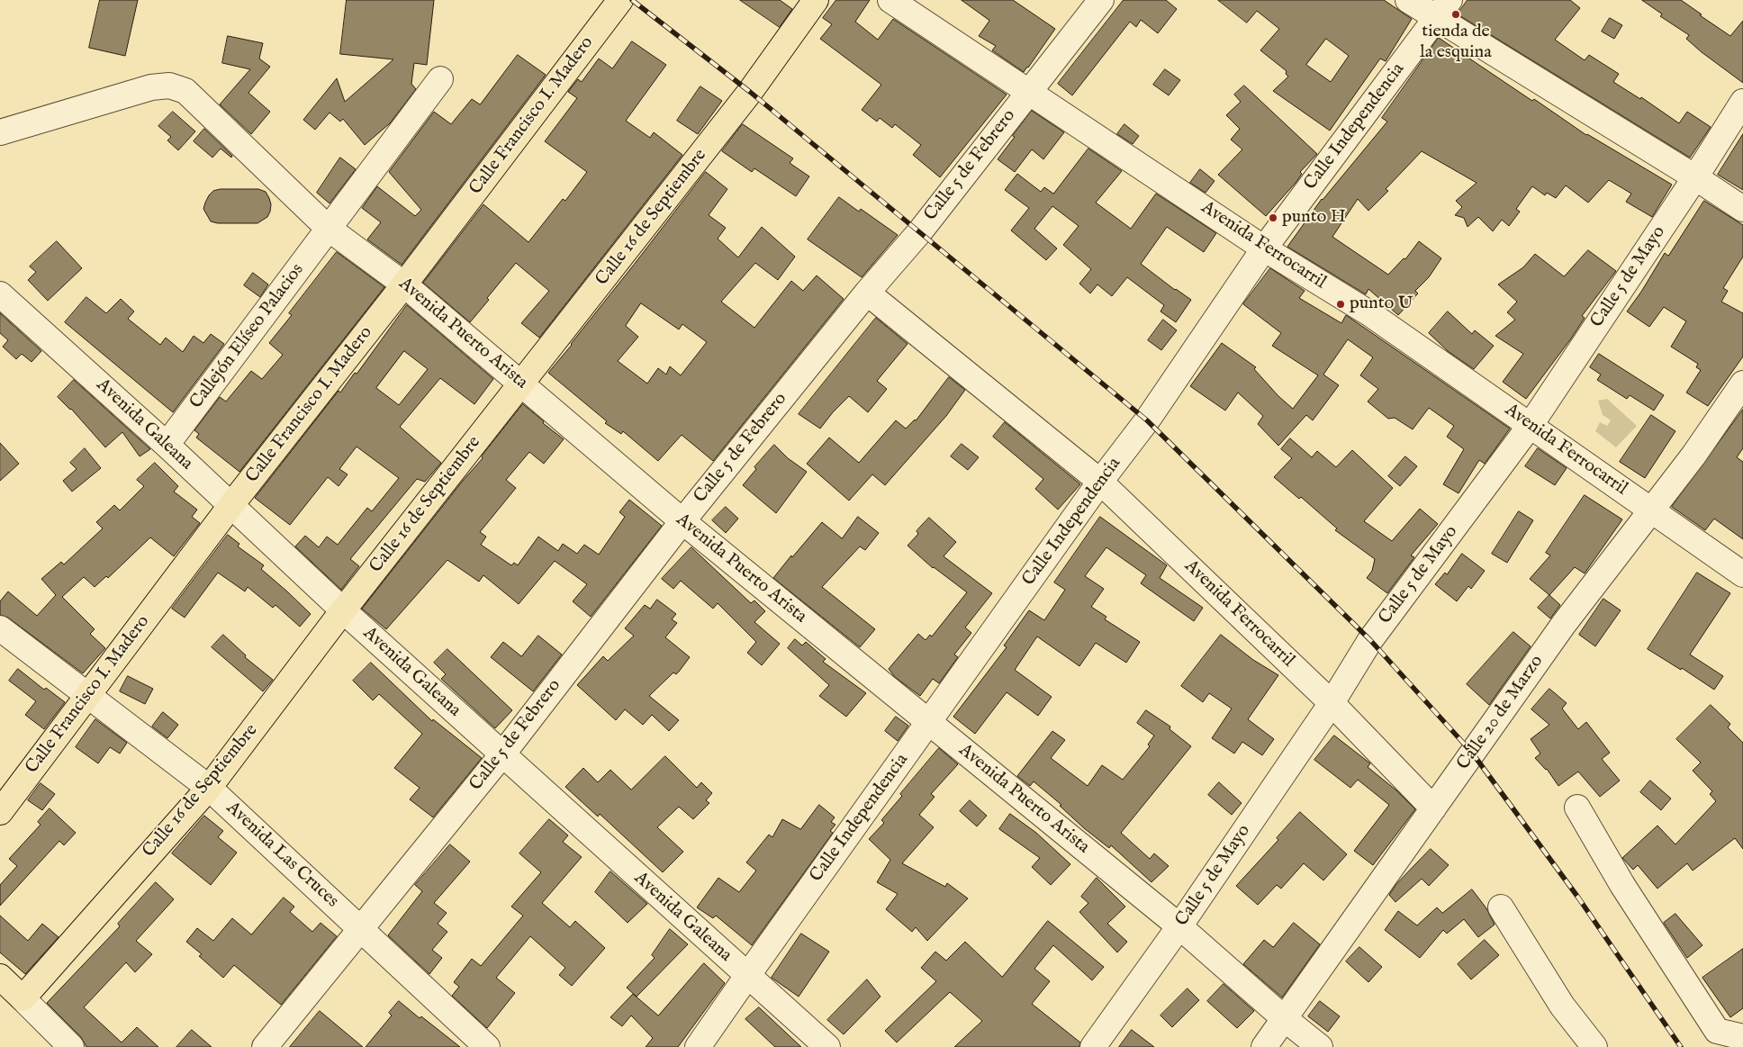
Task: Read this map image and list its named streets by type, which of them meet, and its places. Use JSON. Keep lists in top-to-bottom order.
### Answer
{
  "streets": {
    "main road": ["Calle Francisco I. Madero", "Calle 16 de Septiembre"],
    "street": [
      "Calle Independencia",
      "Calle 5 de Febrero",
      "Avenida Ferrocarril",
      "Calle 5 de Mayo",
      "Avenida Puerto Arista",
      "Callejón Elíseo Palacios",
      "Avenida Galeana",
      "Calle 20 de Marzo",
      "Avenida Las Cruces"
    ]
  },
  "crossings": [
    ["Calle Francisco I. Madero", "Avenida Puerto Arista"],
    ["Calle Francisco I. Madero", "Avenida Galeana"],
    ["Calle Francisco I. Madero", "Avenida Las Cruces"],
    ["Calle Independencia", "Avenida Ferrocarril"],
    ["Calle Independencia", "Avenida Puerto Arista"],
    ["Calle Independencia", "Avenida Galeana"],
    ["Calle 5 de Febrero", "Avenida Ferrocarril"],
    ["Calle 5 de Febrero", "Avenida Puerto Arista"],
    ["Calle 5 de Febrero", "Avenida Galeana"],
    ["Calle 5 de Febrero", "Avenida Las Cruces"],
    ["Calle 16 de Septiembre", "Avenida Puerto Arista"],
    ["Calle 16 de Septiembre", "Avenida Galeana"],
    ["Calle 16 de Septiembre", "Avenida Las Cruces"],
    ["Avenida Ferrocarril", "Calle 5 de Mayo"],
    ["Avenida Ferrocarril", "Calle 20 de Marzo"],
    ["Calle 5 de Mayo", "Avenida Puerto Arista"],
    ["Avenida Puerto Arista", "Callejón Elíseo Palacios"],
    ["Avenida Puerto Arista", "Calle 20 de Marzo"],
    ["Callejón Elíseo Palacios", "Avenida Galeana"]
  ],
  "places": ["tienda de la esquina", "punto H", "punto U"]
}
